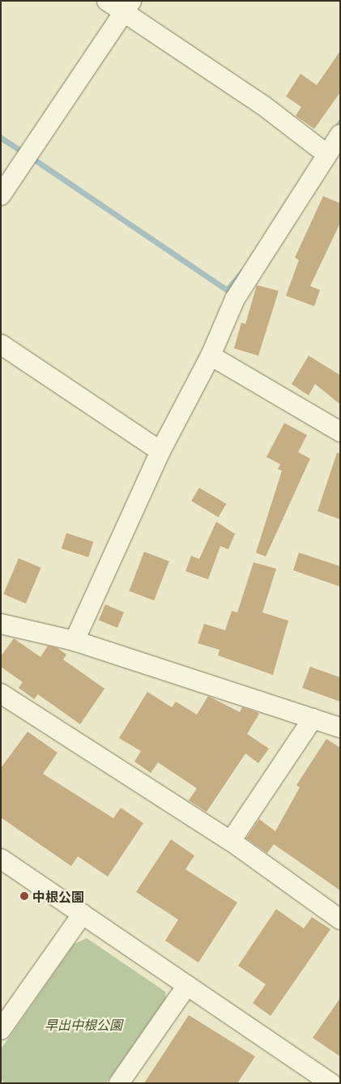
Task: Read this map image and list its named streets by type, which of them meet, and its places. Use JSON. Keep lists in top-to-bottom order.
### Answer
{
  "parks": ["早出中根公園"],
  "places": ["中根公園"]
}
